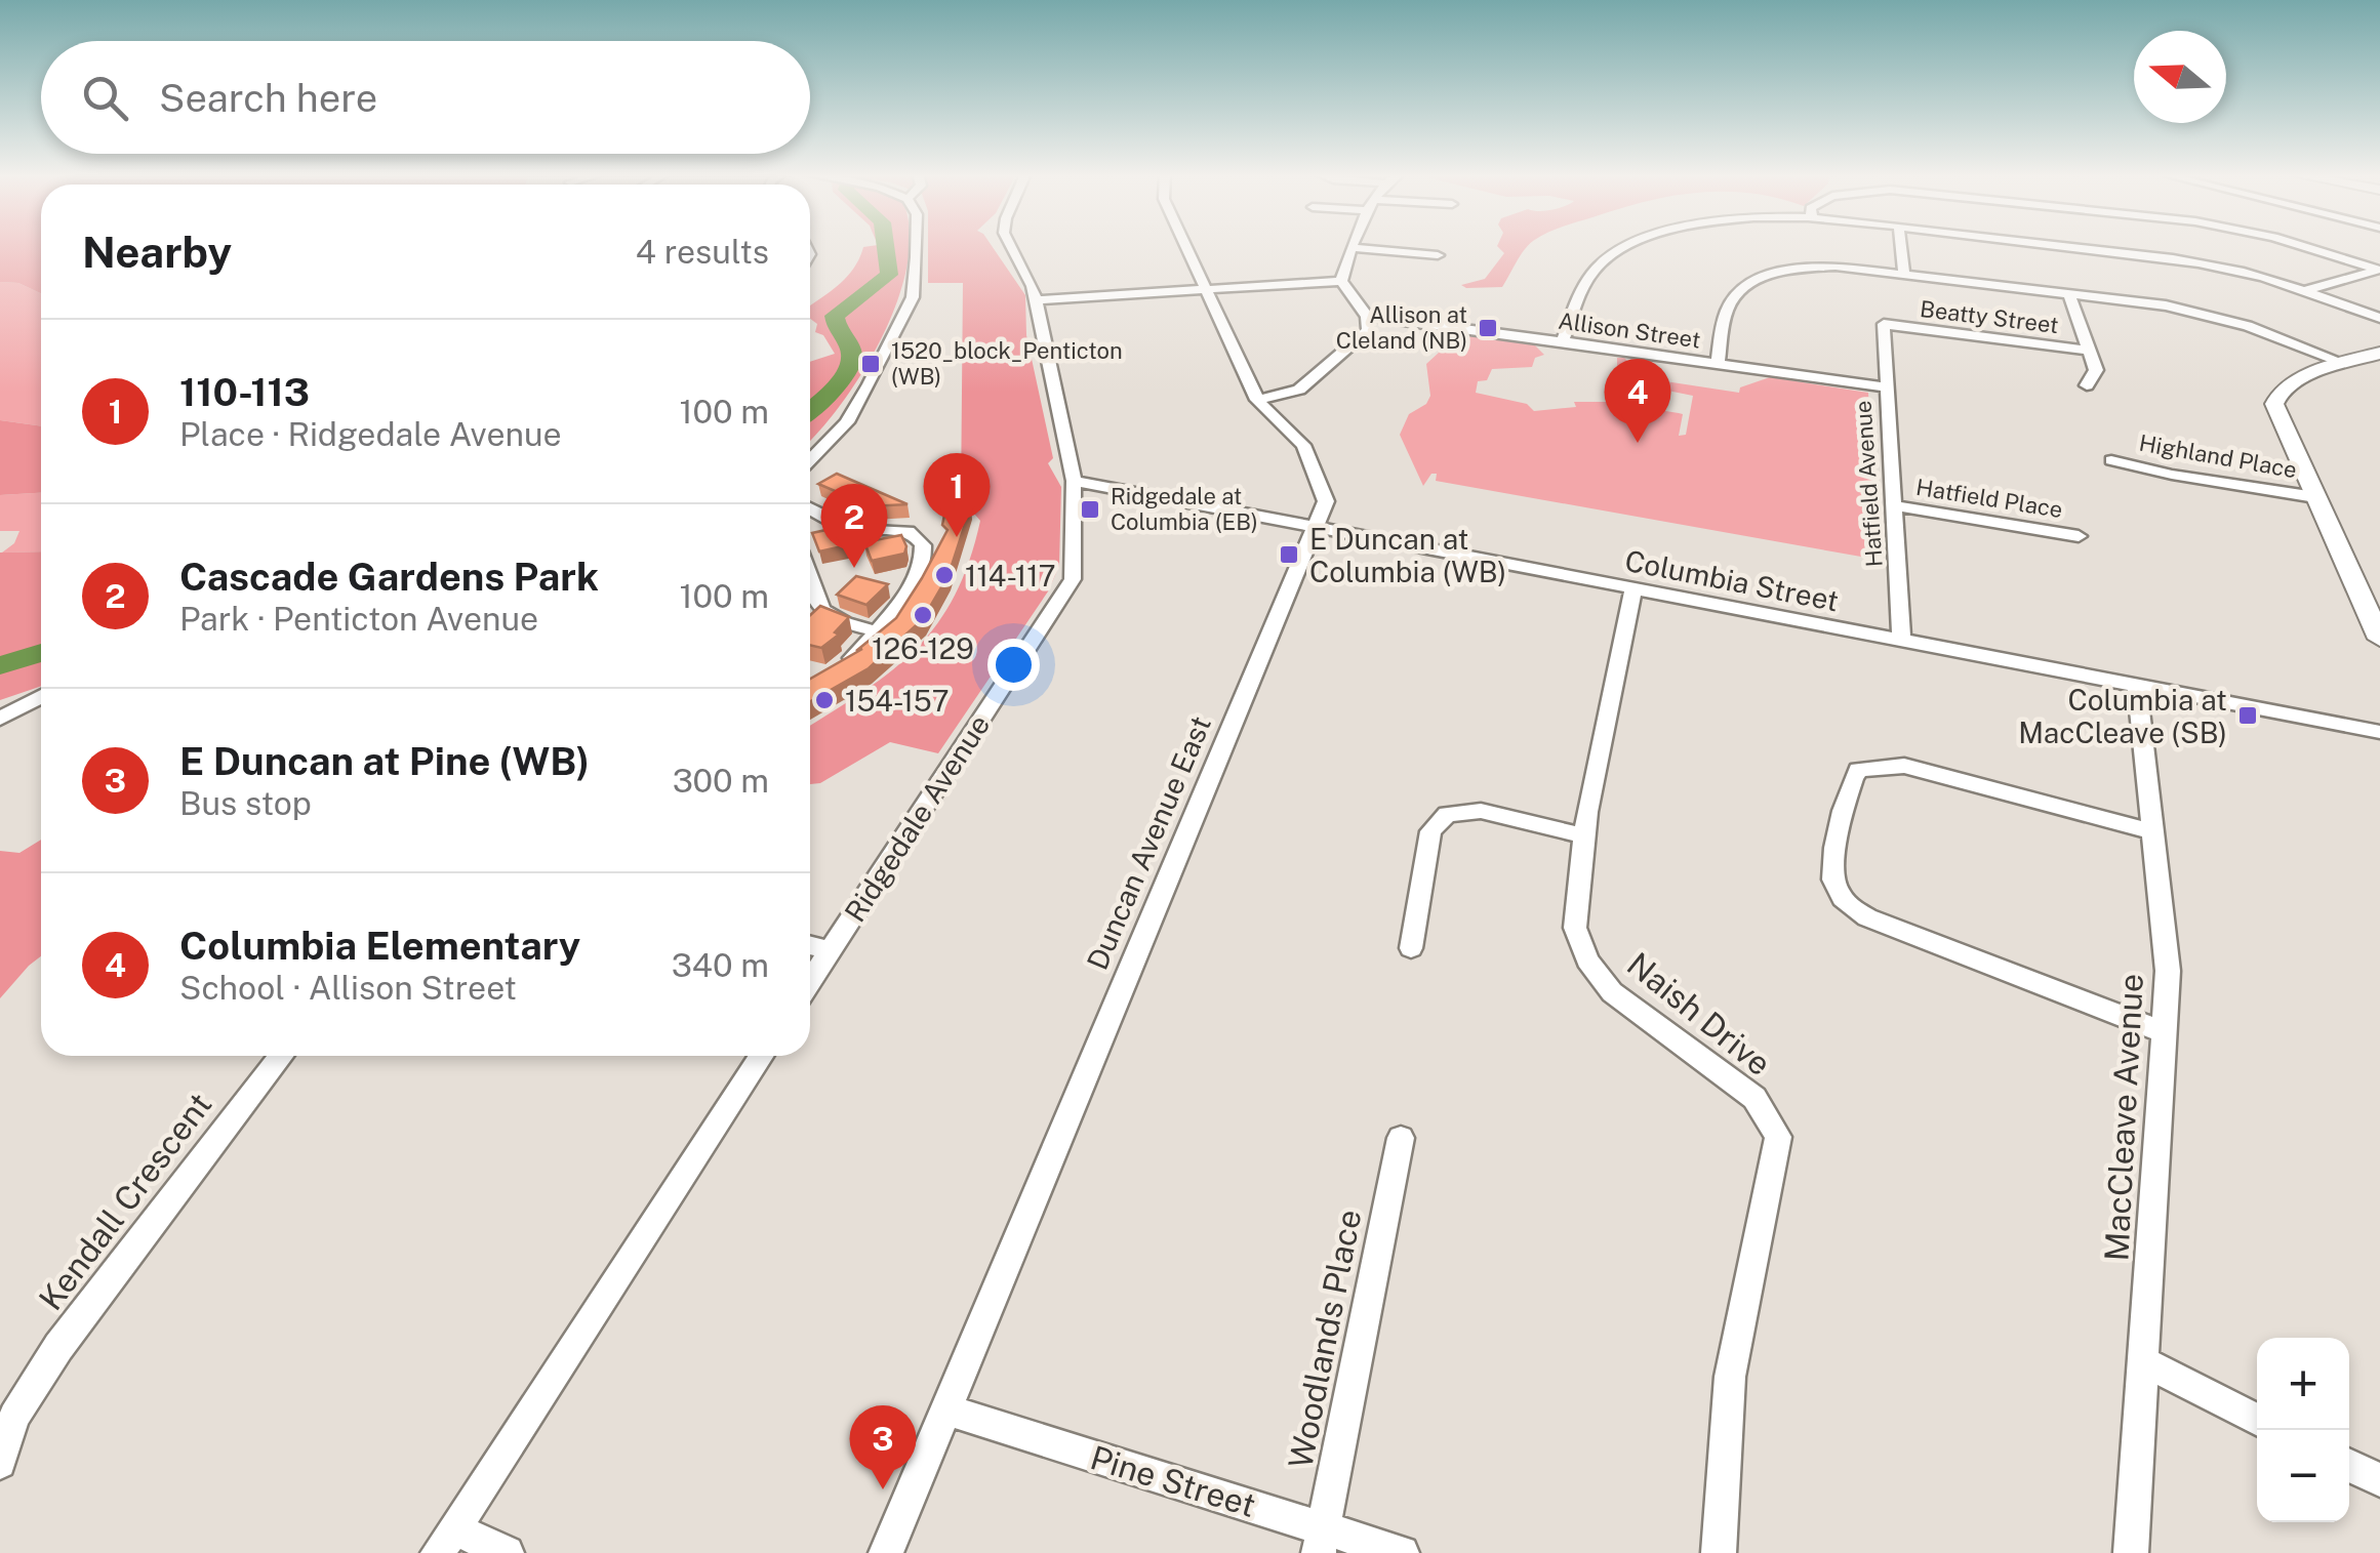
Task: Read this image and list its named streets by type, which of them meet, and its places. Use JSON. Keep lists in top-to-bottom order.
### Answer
{
  "streets": {
    "street": [
      "Beatty Street",
      "Allison Street",
      "Highland Place",
      "Hatfield Avenue",
      "Hatfield Place",
      "Columbia Street",
      "Ridgedale Avenue",
      "Duncan Avenue East",
      "Naish Drive",
      "MacCleave Avenue",
      "Kendall Crescent",
      "Woodlands Place",
      "Pine Street"
    ]
  },
  "crossings": [
    ["Beatty Street", "Hatfield Avenue"],
    ["Allison Street", "Hatfield Avenue"],
    ["Hatfield Avenue", "Hatfield Place"],
    ["Hatfield Avenue", "Columbia Street"],
    ["Columbia Street", "Ridgedale Avenue"],
    ["Columbia Street", "Duncan Avenue East"],
    ["Columbia Street", "Naish Drive"],
    ["Columbia Street", "MacCleave Avenue"],
    ["Duncan Avenue East", "Pine Street"],
    ["Woodlands Place", "Pine Street"]
  ],
  "places": {
    "transit": [
      "Allison at Cleland (NB)",
      "1520_block_Penticton (WB)",
      "Ridgedale at Columbia (EB)",
      "E Duncan at Columbia (WB)",
      "Columbia at MacCleave (SB)"
    ],
    "other": ["114-117", "126-129", "154-157"]
  },
  "north": "left",
  "page": {
    "search": "Search here",
    "heading": ["Nearby", "4 results"],
    "list": [
      {
        "mark": "1",
        "name": "110-113",
        "note": "Place · Ridgedale Avenue",
        "value": "100 m"
      },
      {
        "mark": "2",
        "name": "Cascade Gardens Park",
        "note": "Park · Penticton Avenue",
        "value": "100 m"
      },
      {
        "mark": "3",
        "name": "E Duncan at Pine (WB)",
        "note": "Bus stop",
        "value": "300 m"
      },
      {
        "mark": "4",
        "name": "Columbia Elementary",
        "note": "School · Allison Street",
        "value": "340 m"
      }
    ],
    "pins": [
      "4",
      "1",
      "2",
      "3"
    ],
    "map_buttons": ["+", "−"]
  }
}
